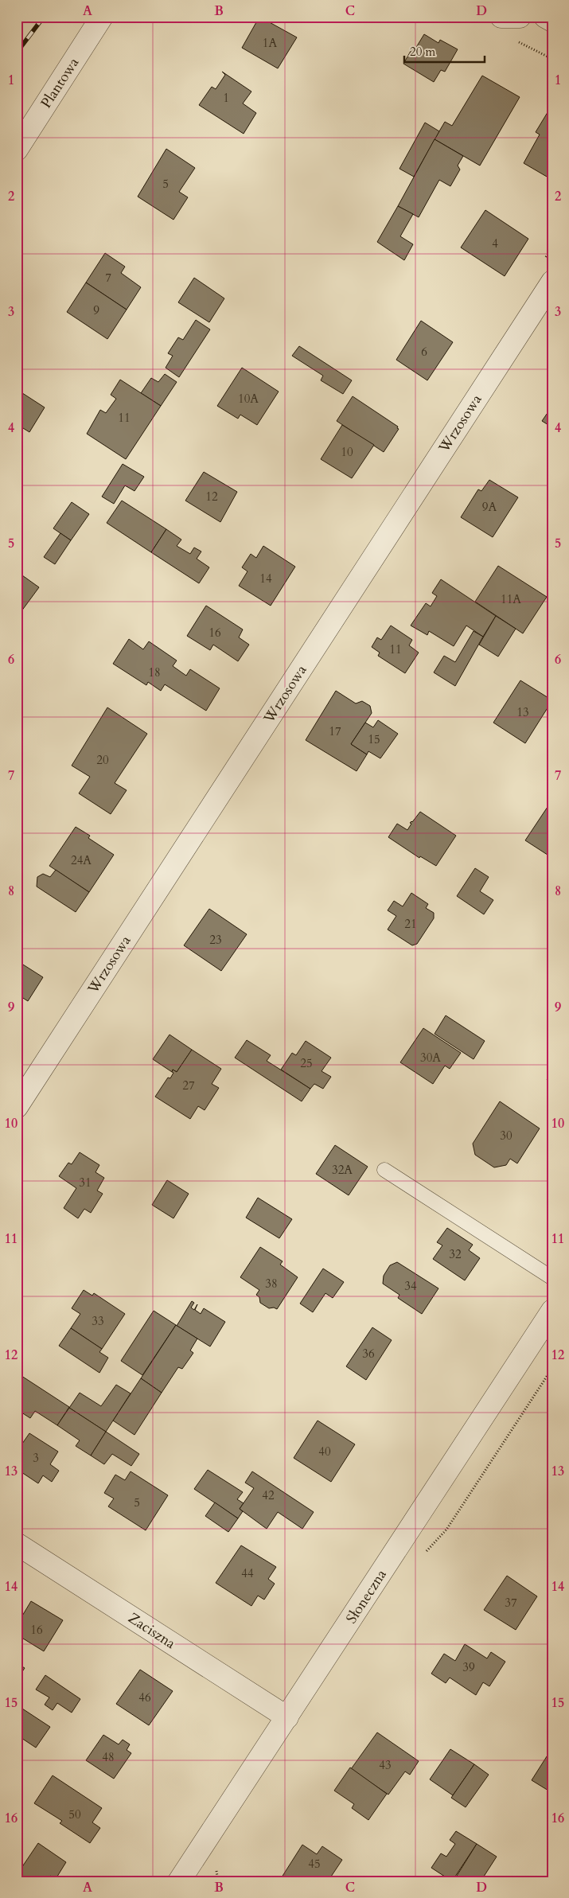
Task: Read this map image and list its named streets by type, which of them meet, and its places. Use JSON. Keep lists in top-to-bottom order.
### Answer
{
  "streets": {
    "street": [
      "Plantowa",
      "Wrzosowa",
      "Słoneczna",
      "Zaciszna"
    ]
  },
  "crossings": [
    ["Słoneczna", "Zaciszna"]
  ],
  "house_numbers": [
    "1A",
    "1",
    "5",
    "4",
    "7",
    "9",
    "6",
    "10A",
    "11",
    "10",
    "12",
    "9A",
    "14",
    "11A",
    "16",
    "11",
    "18",
    "13",
    "17",
    "15",
    "20",
    "24A",
    "21",
    "23",
    "30A",
    "25",
    "27",
    "30",
    "32A",
    "31",
    "32",
    "38",
    "34",
    "33",
    "36",
    "40",
    "3",
    "42",
    "5",
    "44",
    "37",
    "16",
    "39",
    "46",
    "48",
    "43",
    "50",
    "45"
  ],
  "scale_bar": "20 m",
  "grid": {
    "columns": [
      "A",
      "B",
      "C",
      "D"
    ],
    "rows": [
      "1",
      "2",
      "3",
      "4",
      "5",
      "6",
      "7",
      "8",
      "9",
      "10",
      "11",
      "12",
      "13",
      "14",
      "15",
      "16"
    ]
  }
}
